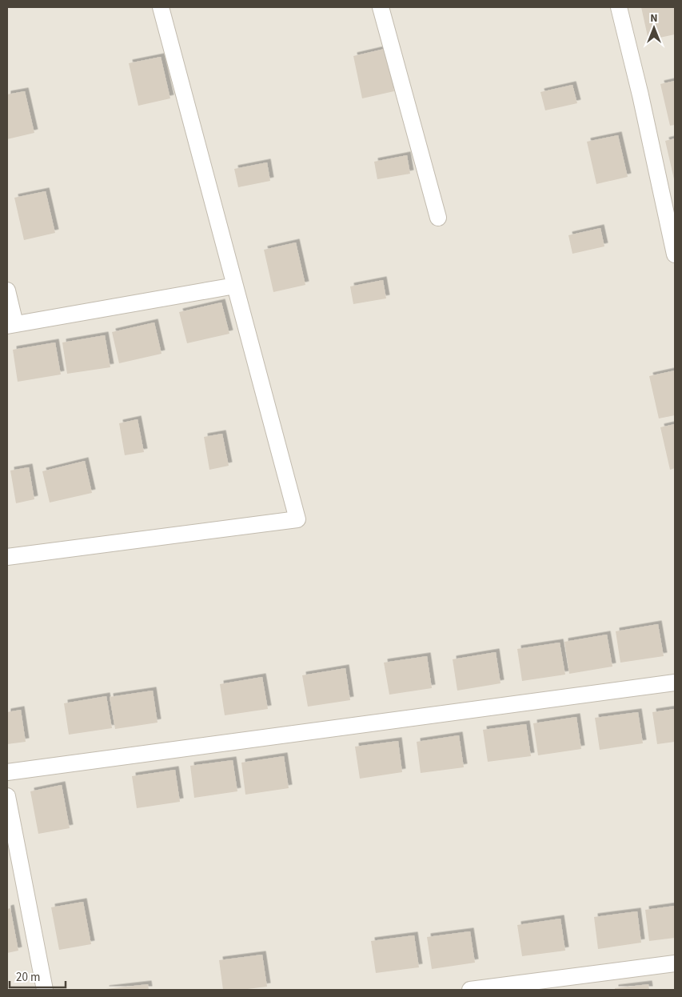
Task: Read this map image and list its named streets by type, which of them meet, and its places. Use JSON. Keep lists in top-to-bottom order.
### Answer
{
  "scale_bar": "20 m",
  "north": "top"
}
